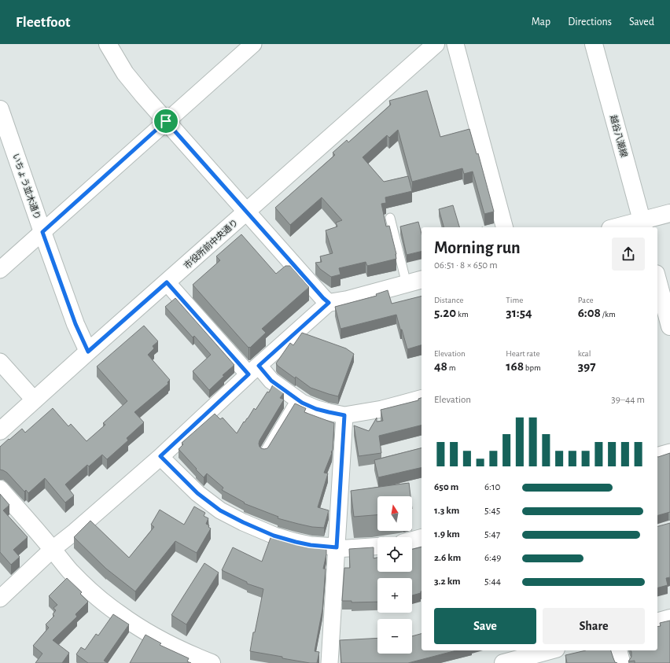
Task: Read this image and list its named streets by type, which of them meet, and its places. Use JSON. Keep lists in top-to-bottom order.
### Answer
{
  "streets": {
    "street": ["越谷八潮線", "いちょう並木通り", "市役所前中央通り"]
  },
  "crossings": [
    ["いちょう並木通り", "市役所前中央通り"]
  ],
  "north": "top",
  "page": {
    "header": "Fleetfoot",
    "nav": ["Map", "Directions", "Saved"],
    "heading": ["Morning run", "06:51 · 8 × 650 m"],
    "stats": [
      ["Distance", "5.20 km"],
      ["Time", "31:54"],
      ["Pace", "6:08 /km"],
      ["Elevation", "48 m"],
      ["Heart rate", "168 bpm"],
      ["kcal", "397"]
    ],
    "chart": ["Elevation", "39–44 m"],
    "list": [
      {
        "name": "650 m",
        "note": "6:10"
      },
      {
        "name": "1.3 km",
        "note": "5:45"
      },
      {
        "name": "1.9 km",
        "note": "5:47"
      },
      {
        "name": "2.6 km",
        "note": "6:49"
      },
      {
        "name": "3.2 km",
        "note": "5:44"
      }
    ],
    "map_buttons": ["+", "−"],
    "buttons": ["Save", "Share"]
  }
}
